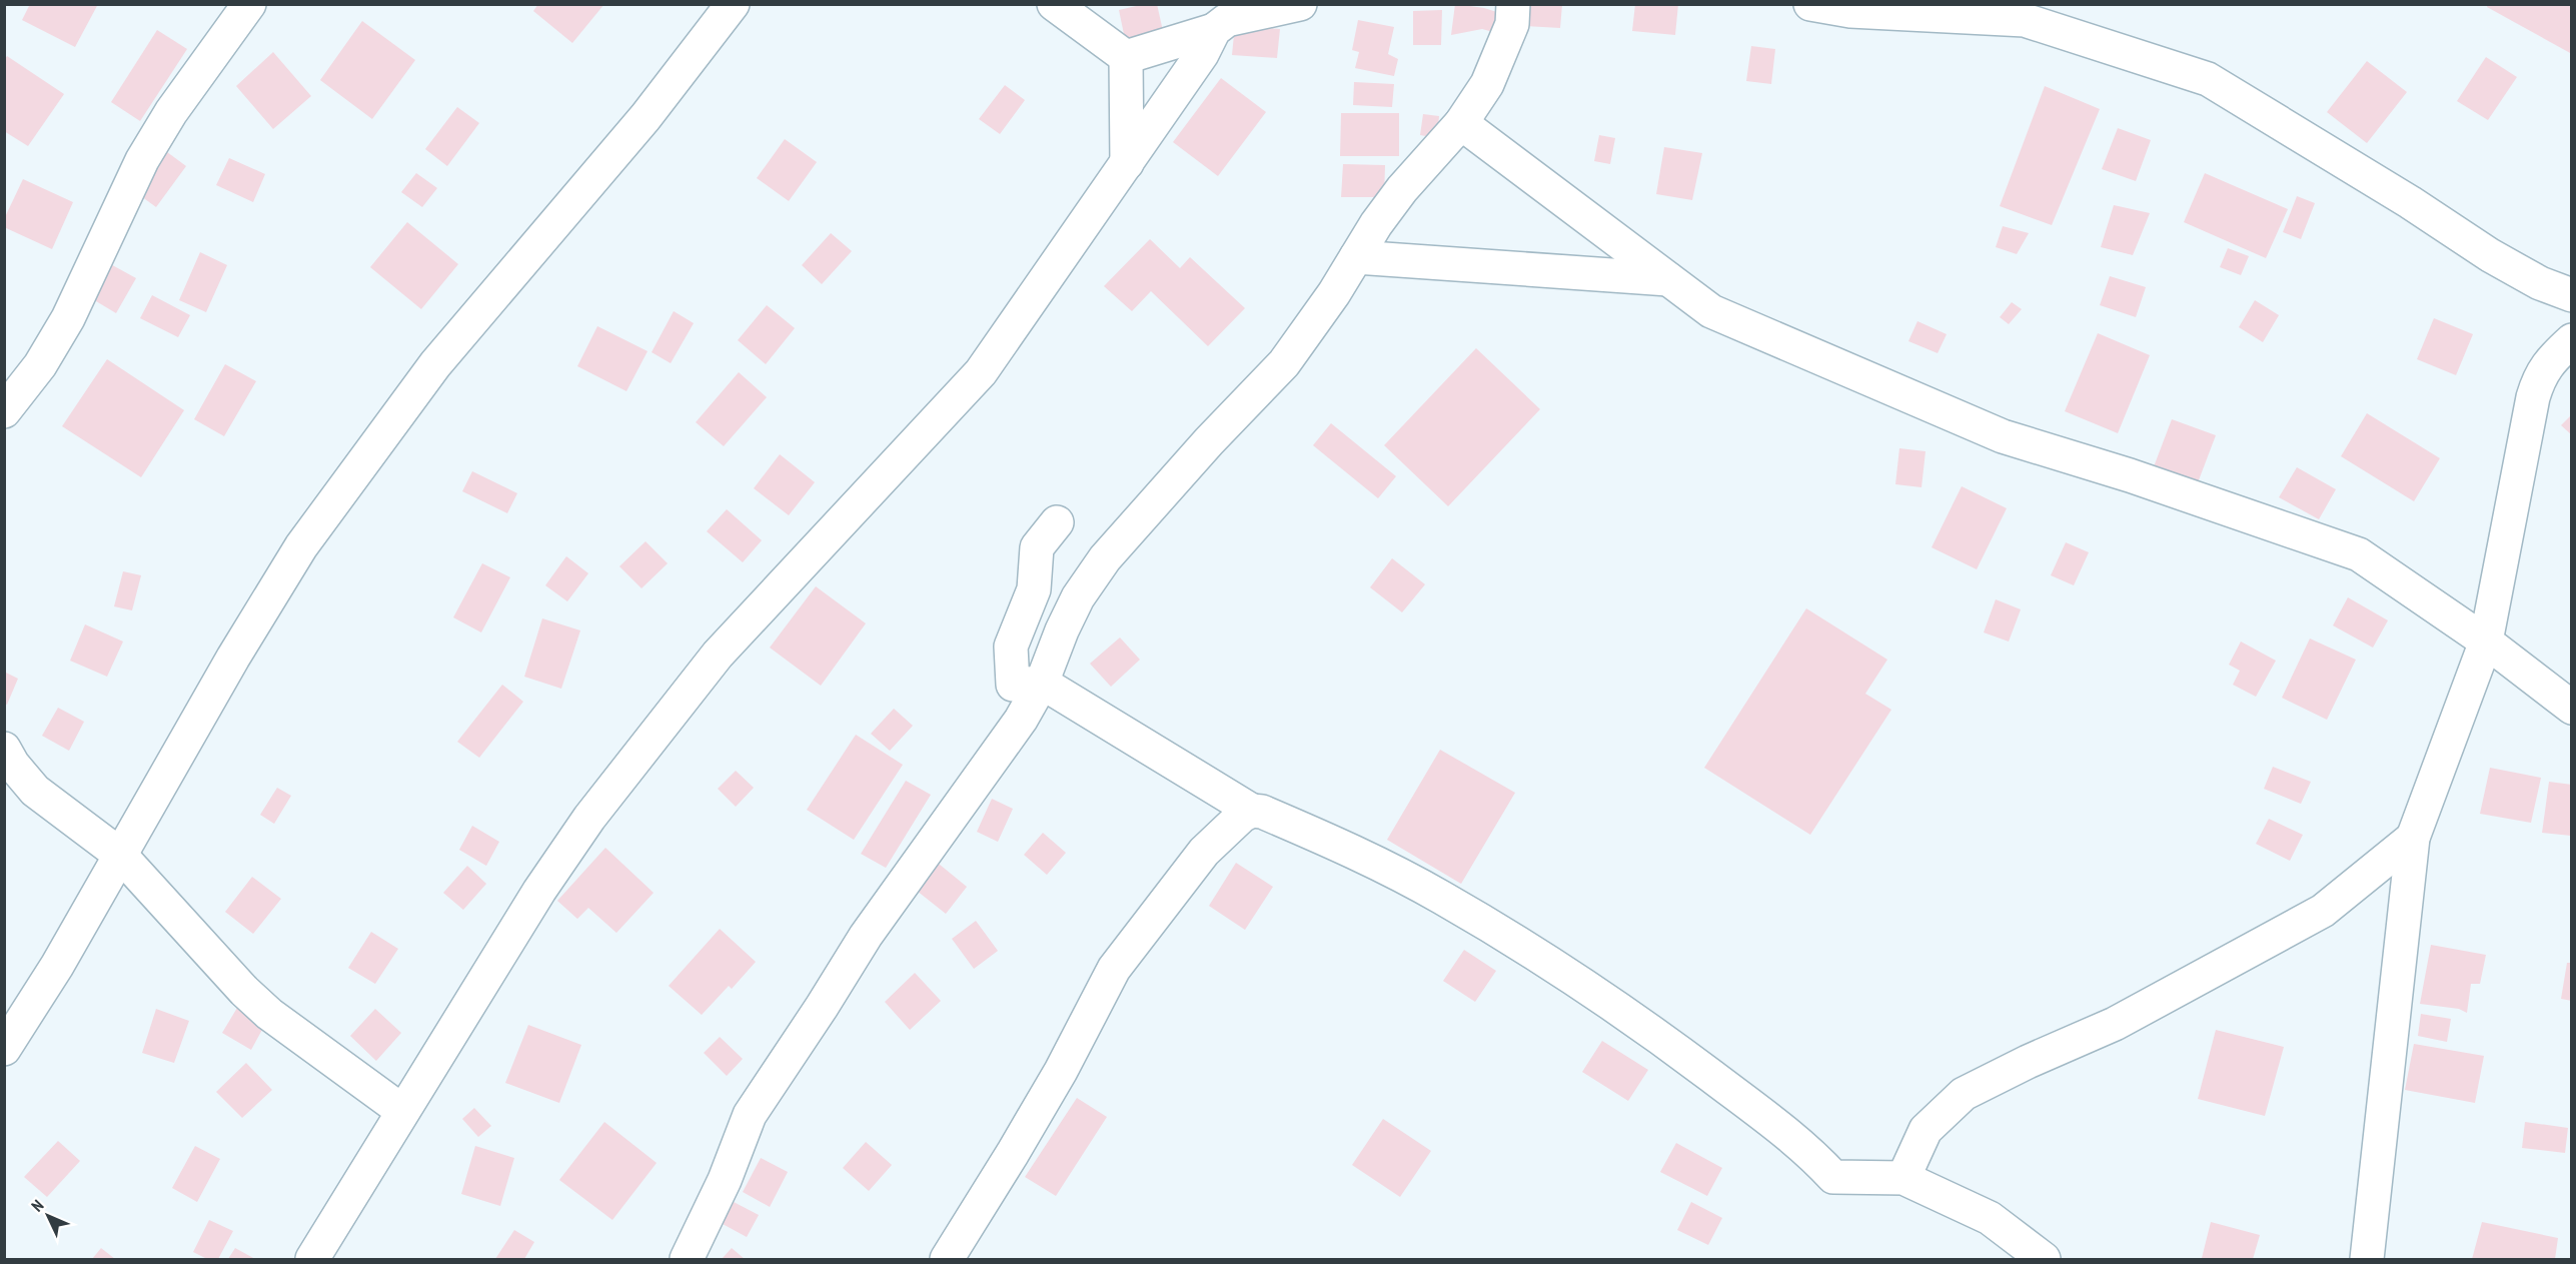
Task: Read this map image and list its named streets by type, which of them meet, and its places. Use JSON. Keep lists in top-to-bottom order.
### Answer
{
  "north": "top left"
}
